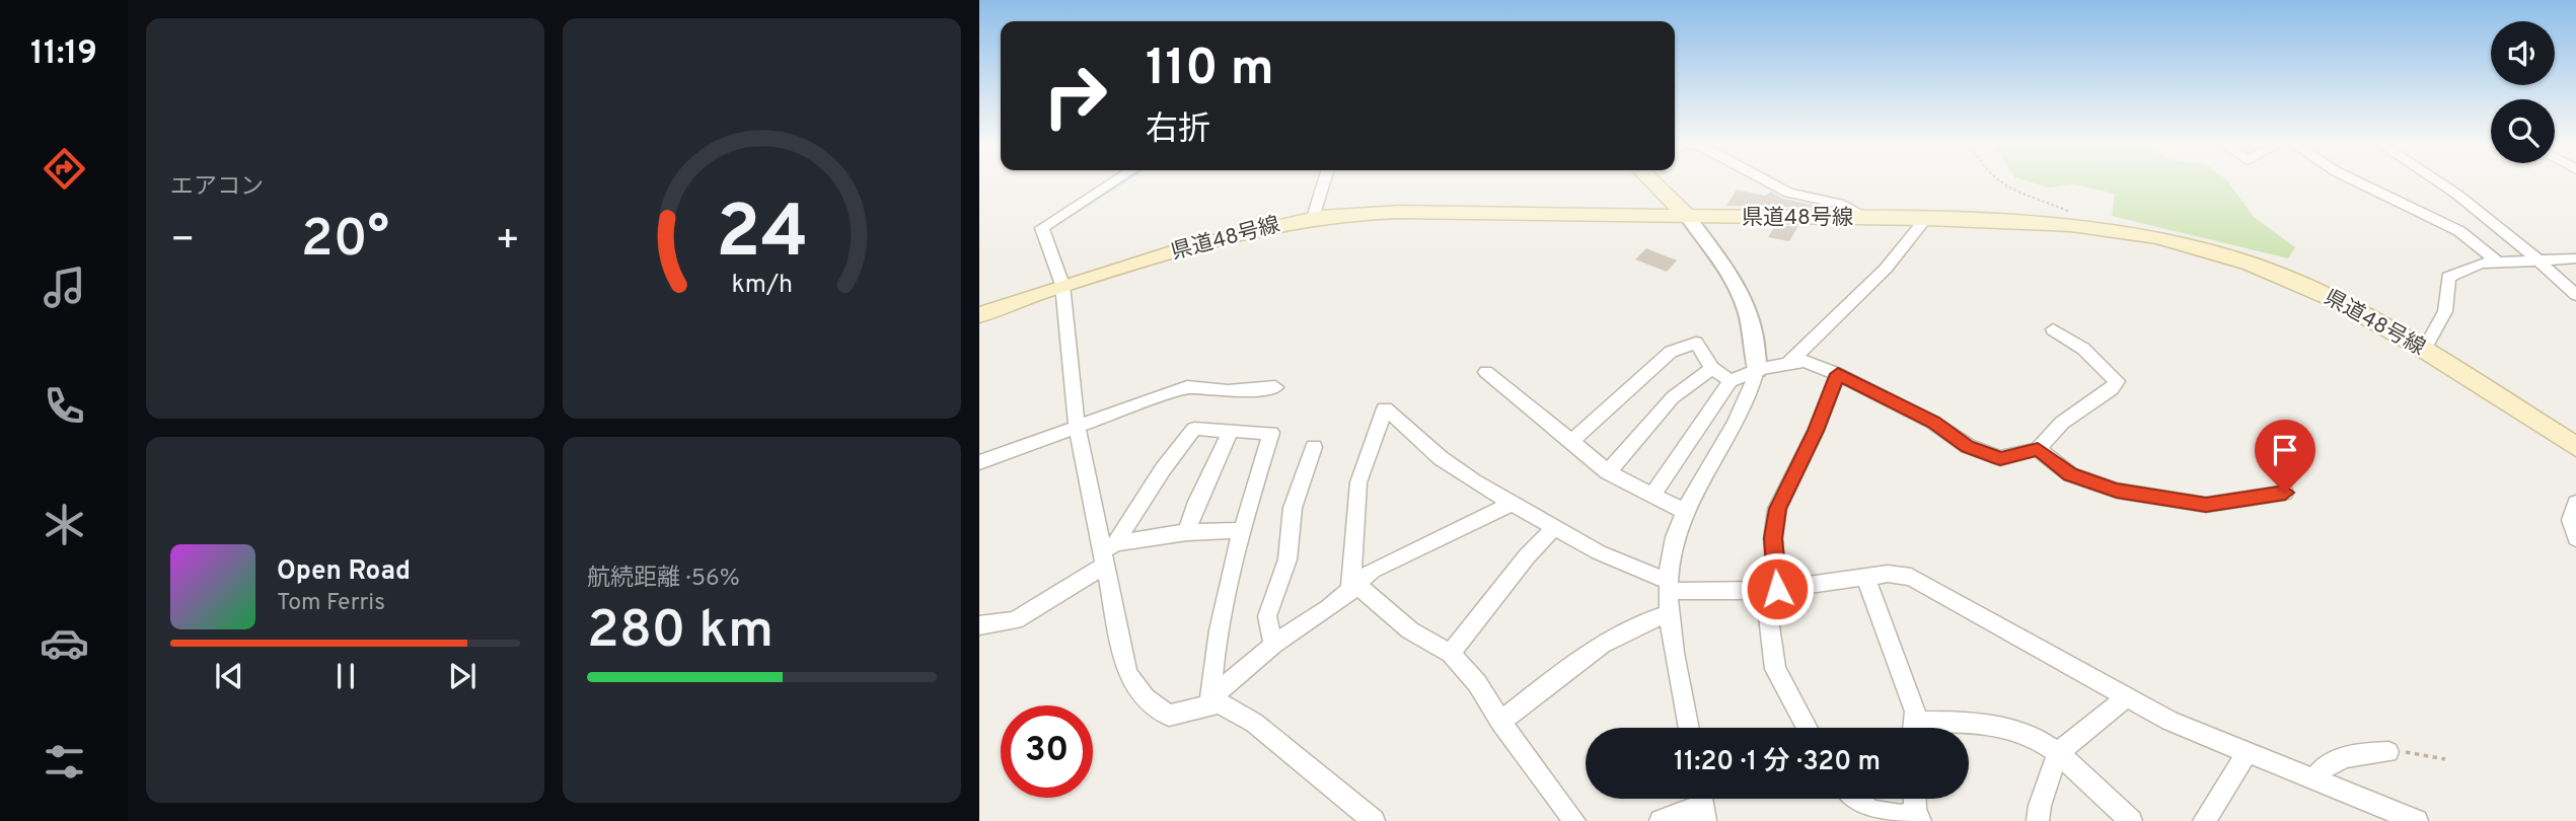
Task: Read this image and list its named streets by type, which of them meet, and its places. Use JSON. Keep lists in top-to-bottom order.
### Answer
{
  "streets": {
    "main road": ["県道48号線"]
  },
  "page": {
    "tabs": "11:19",
    "tile": [
      "エアコン",
      ["航続距離 · 56%", "280 km"]
    ],
    "turn": ["110 m", "右折"],
    "heat": ["−", "20°", "+"],
    "song": ["Open Road", "Tom Ferris"],
    "limit": "30",
    "trip": "11:20 · 1 分 · 320 m",
    "gauge": ["24", "km/h"]
  }
}
